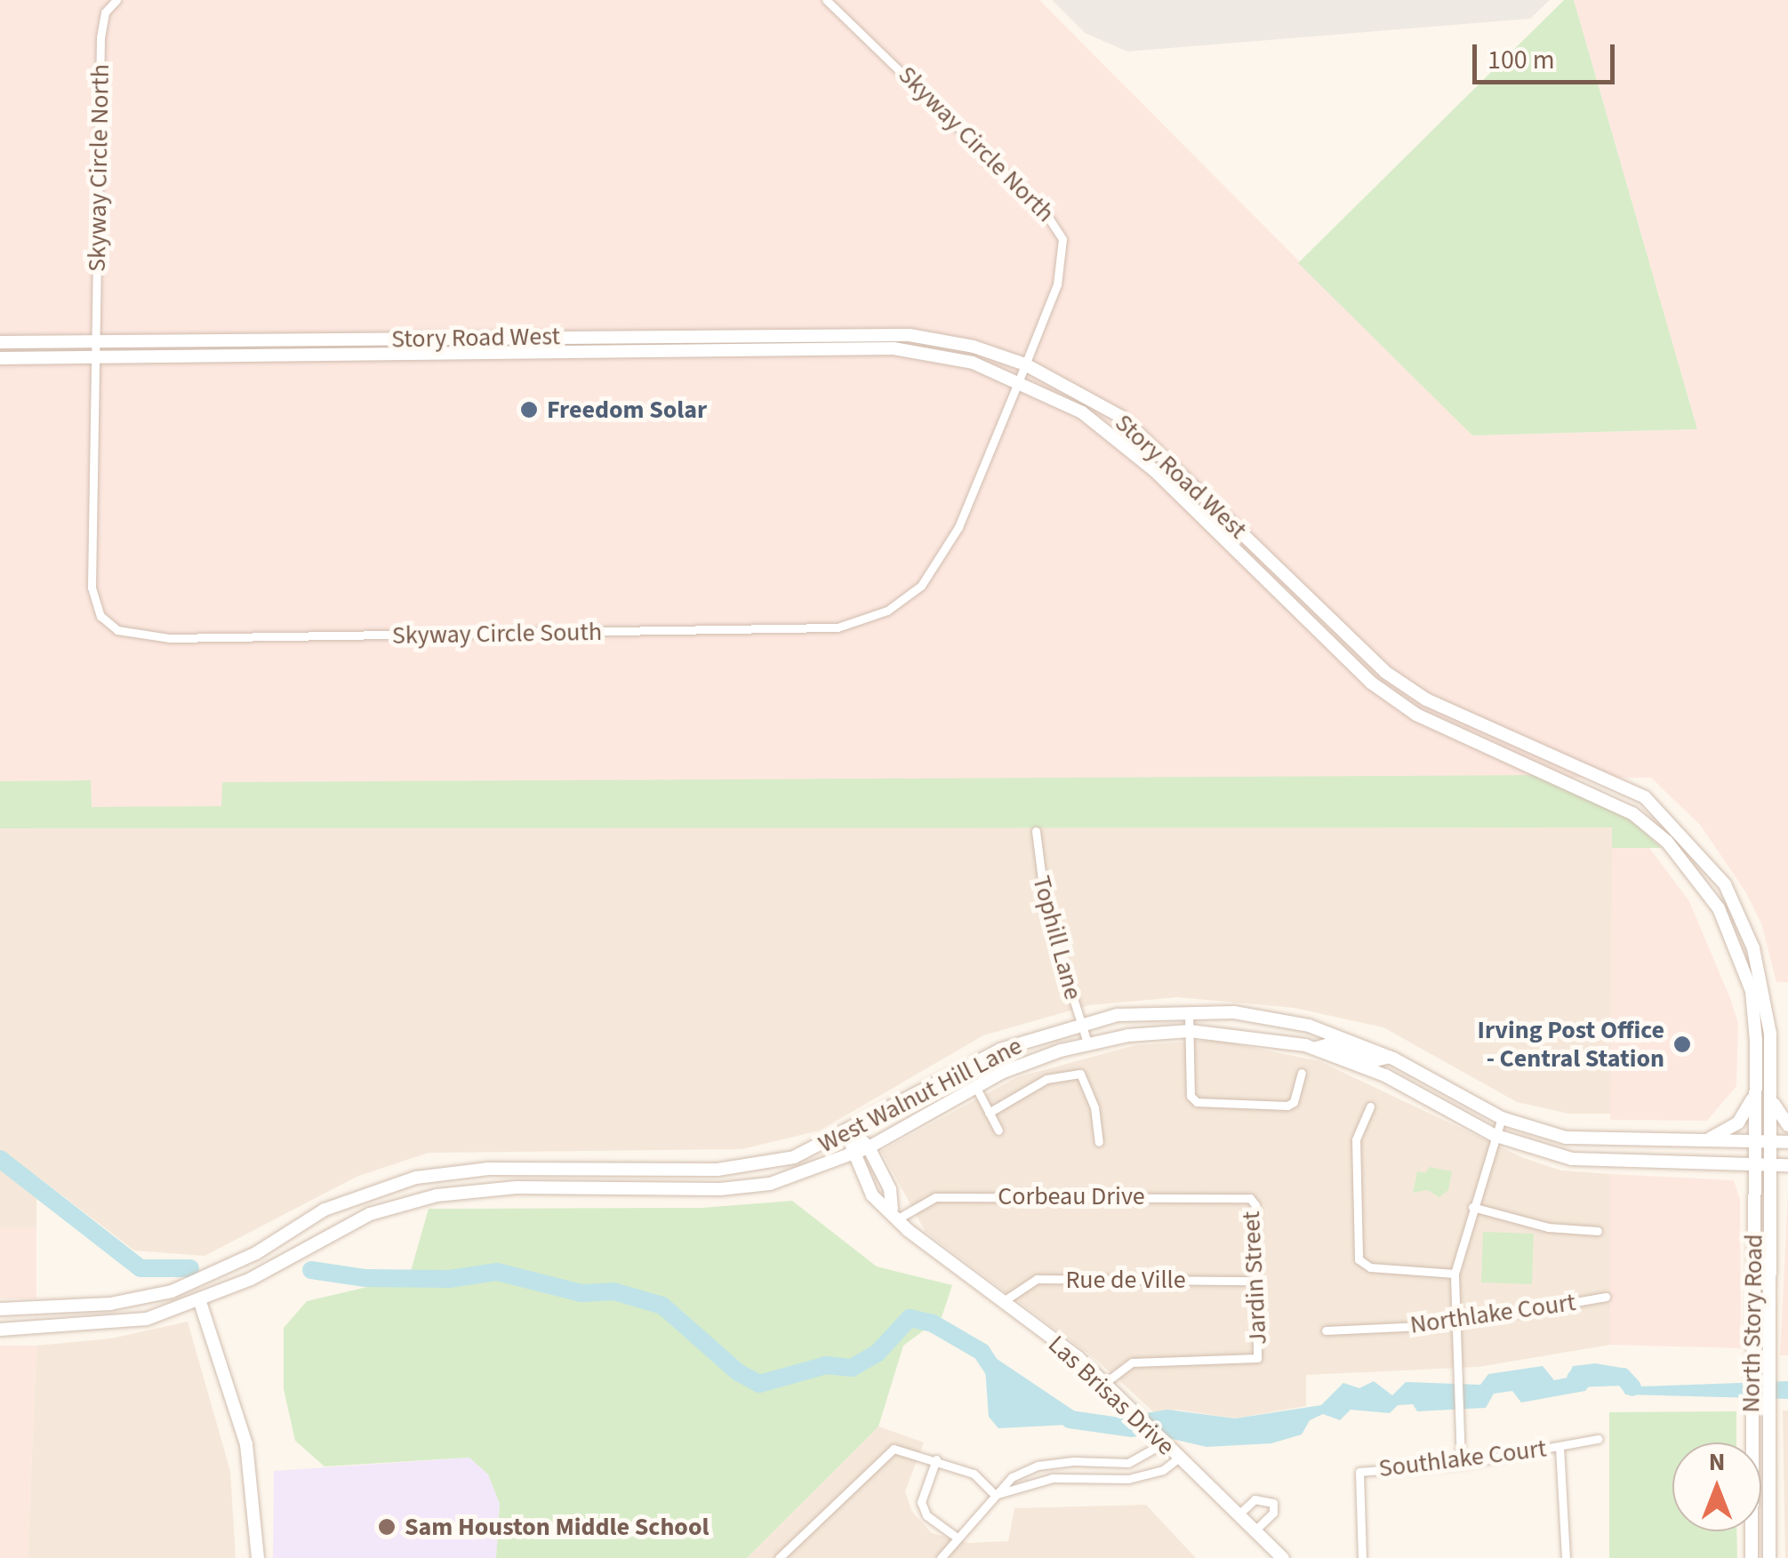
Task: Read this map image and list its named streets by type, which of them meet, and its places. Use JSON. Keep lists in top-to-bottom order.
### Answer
{
  "streets": {
    "street": [
      "Skyway Circle North",
      "Story Road West",
      "Skyway Circle South",
      "Tophill Lane",
      "West Walnut Hill Lane",
      "Corbeau Drive",
      "Jardin Street",
      "Rue de Ville",
      "Northlake Court",
      "North Story Road",
      "Las Brisas Drive",
      "Southlake Court"
    ]
  },
  "crossings": [
    ["Skyway Circle North", "Story Road West"],
    ["Skyway Circle North", "Skyway Circle South"],
    ["Story Road West", "Skyway Circle South"],
    ["Story Road West", "West Walnut Hill Lane"],
    ["Story Road West", "North Story Road"],
    ["Tophill Lane", "West Walnut Hill Lane"],
    ["West Walnut Hill Lane", "North Story Road"],
    ["West Walnut Hill Lane", "Las Brisas Drive"],
    ["Corbeau Drive", "Jardin Street"],
    ["Corbeau Drive", "Las Brisas Drive"],
    ["Jardin Street", "Rue de Ville"],
    ["Jardin Street", "Las Brisas Drive"],
    ["Rue de Ville", "Las Brisas Drive"]
  ],
  "places": ["Freedom Solar", "Irving Post Office - Central Station", "Sam Houston Middle School"],
  "scale_bar": "100 m",
  "north": "top"
}
